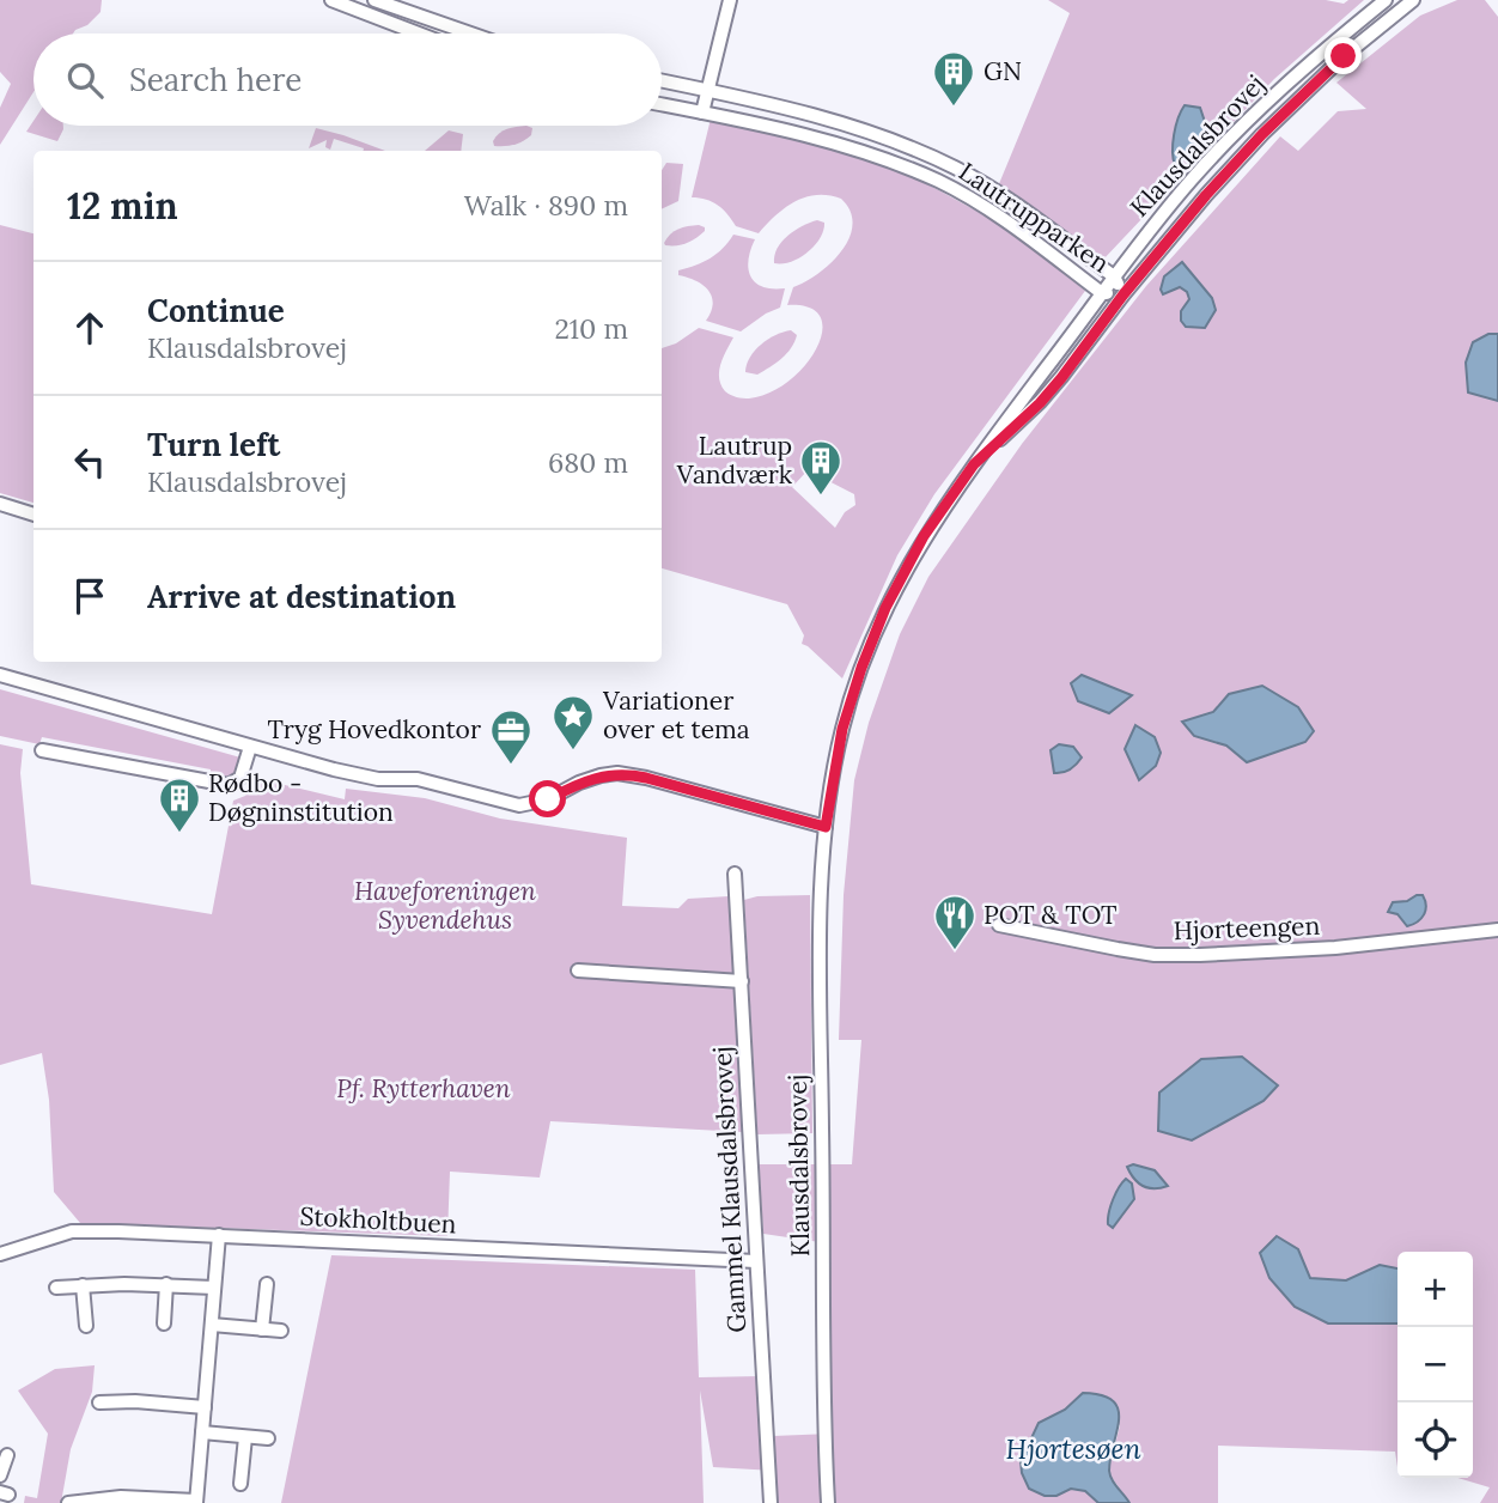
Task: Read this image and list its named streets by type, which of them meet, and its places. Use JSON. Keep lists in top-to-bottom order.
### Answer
{
  "streets": {
    "street": [
      "Klausdalsbrovej",
      "Lautrupparken",
      "Hjorteengen",
      "Gammel Klausdalsbrovej",
      "Stokholtbuen"
    ]
  },
  "crossings": [
    ["Klausdalsbrovej", "Lautrupparken"],
    ["Gammel Klausdalsbrovej", "Stokholtbuen"]
  ],
  "water": ["Hjortesøen"],
  "parks": ["Haveforeningen Syvendehus", "Pf. Rytterhaven"],
  "places": {
    "building": ["GN", "Lautrup Vandværk", "Rødbo - Døgninstitution"],
    "place": ["Variationer over et tema"],
    "office": ["Tryg Hovedkontor"],
    "restaurant": ["POT & TOT"]
  },
  "page": {
    "search": "Search here",
    "heading": ["12 min", "Walk · 890 m"],
    "list": [
      ["Continue", "Klausdalsbrovej", "210 m"],
      ["Turn left", "Klausdalsbrovej", "680 m"],
      "Arrive at destination"
    ],
    "map_buttons": ["+", "−"]
  }
}
